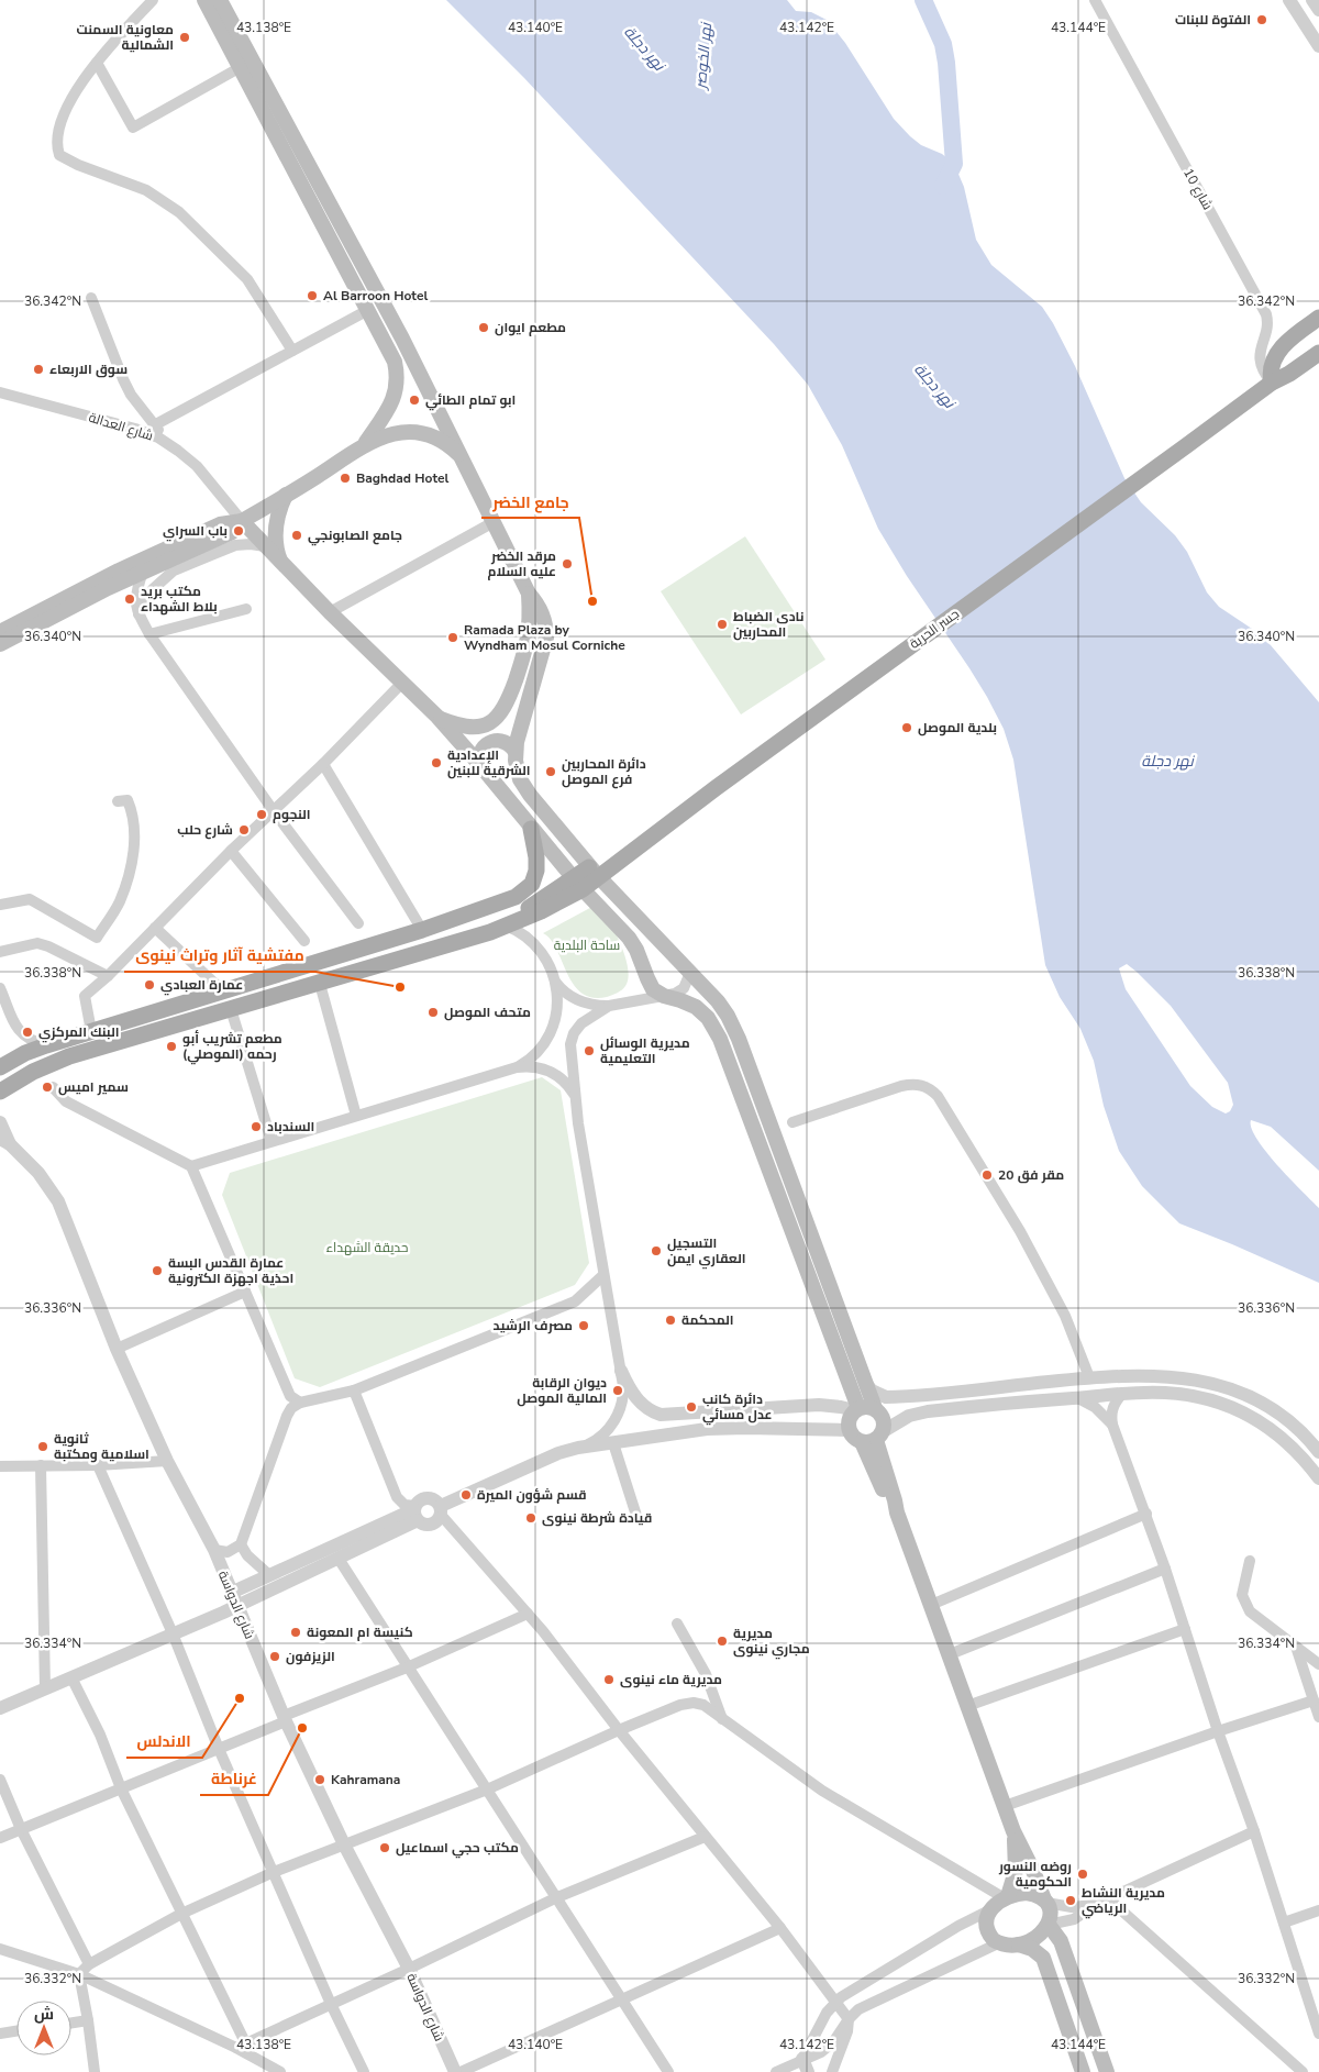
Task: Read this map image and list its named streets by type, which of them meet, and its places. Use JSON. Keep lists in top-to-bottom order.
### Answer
{
  "streets": {
    "main road": ["جسر الحرية"],
    "street": ["شارع 10", "شارع العدالة", "شارع الدواسة"]
  },
  "crossings": [
    ["شارع 10", "جسر الحرية"]
  ],
  "water": ["نهر دجلة", "نهر الخوصر"],
  "parks": ["ساحة البلدية", "حديقة الشهداء"],
  "places": [
    "الفتوة للبنات",
    "معاونية السمنت الشمالية",
    "Al Barroon Hotel",
    "مطعم ايوان",
    "سوق الاربعاء",
    "ابو تمام الطائي",
    "Baghdad Hotel",
    "باب السراي",
    "جامع الصابونجي",
    "مرقد الخضر عليه السلام",
    "مكتب بريد بلاط الشهداء",
    "جامع الخضر",
    "نادي الضباط المحاربين",
    "Ramada Plaza by Wyndham Mosul Corniche",
    "بلدية الموصل",
    "الإعدادية الشرقية للبنين",
    "دائرة المحاربين فرع الموصل",
    "النجوم",
    "شارع حلب",
    "عمارة العبادي",
    "مفتشية آثار وتراث نينوى",
    "متحف الموصل",
    "البنك المركزي",
    "مطعم تشريب أبو رحمه (الموصلي)",
    "مديرية الوسائل التعليمية",
    "سمير اميس",
    "السندباد",
    "مقر فق 20",
    "التسجيل العقاري ايمن",
    "عمارة القدس البسة احذية اجهزة الكترونية",
    "المحكمة",
    "مصرف الرشيد",
    "ديوان الرقابة المالية الموصل",
    "دائرة كانب عدل مسائي",
    "ثانوية اسلامية ومكتبة",
    "قسم شؤون الميرة",
    "قيادة شرطة نينوى",
    "كنيسة ام المعونة",
    "مديرية مجاري نينوى",
    "الزيزفون",
    "مديرية ماء نينوى",
    "الاندلس",
    "غرناطة",
    "Kahramana",
    "مكتب حجي اسماعيل",
    "روضه النسور الحكومية",
    "مديرية النشاط الرياضي"
  ],
  "north": "top",
  "coordinates": [
    "43.138°E",
    "43.140°E",
    "43.142°E",
    "43.144°E",
    "36.342°N",
    "36.340°N",
    "36.338°N",
    "36.336°N",
    "36.334°N",
    "36.332°N"
  ]
}
